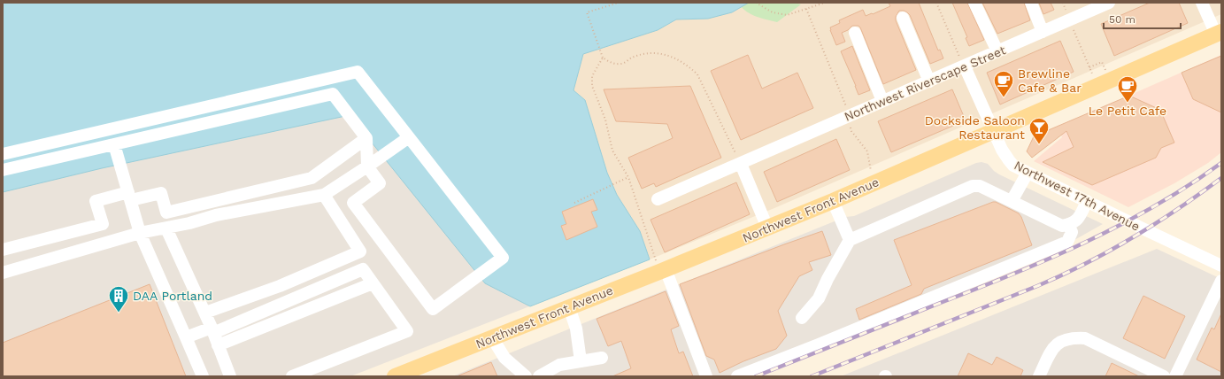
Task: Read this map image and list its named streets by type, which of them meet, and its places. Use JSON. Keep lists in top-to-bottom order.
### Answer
{
  "streets": {
    "main road": ["Northwest Front Avenue"],
    "street": ["Northwest Riverscape Street", "Northwest 17th Avenue"]
  },
  "crossings": [
    ["Northwest Riverscape Street", "Northwest 17th Avenue"],
    ["Northwest 17th Avenue", "Northwest Front Avenue"]
  ],
  "places": {
    "cafe": ["Brewline Cafe & Bar", "Le Petit Cafe"],
    "bar": ["Dockside Saloon Restaurant"],
    "building": ["DAA Portland"]
  },
  "scale_bar": "50 m"
}
